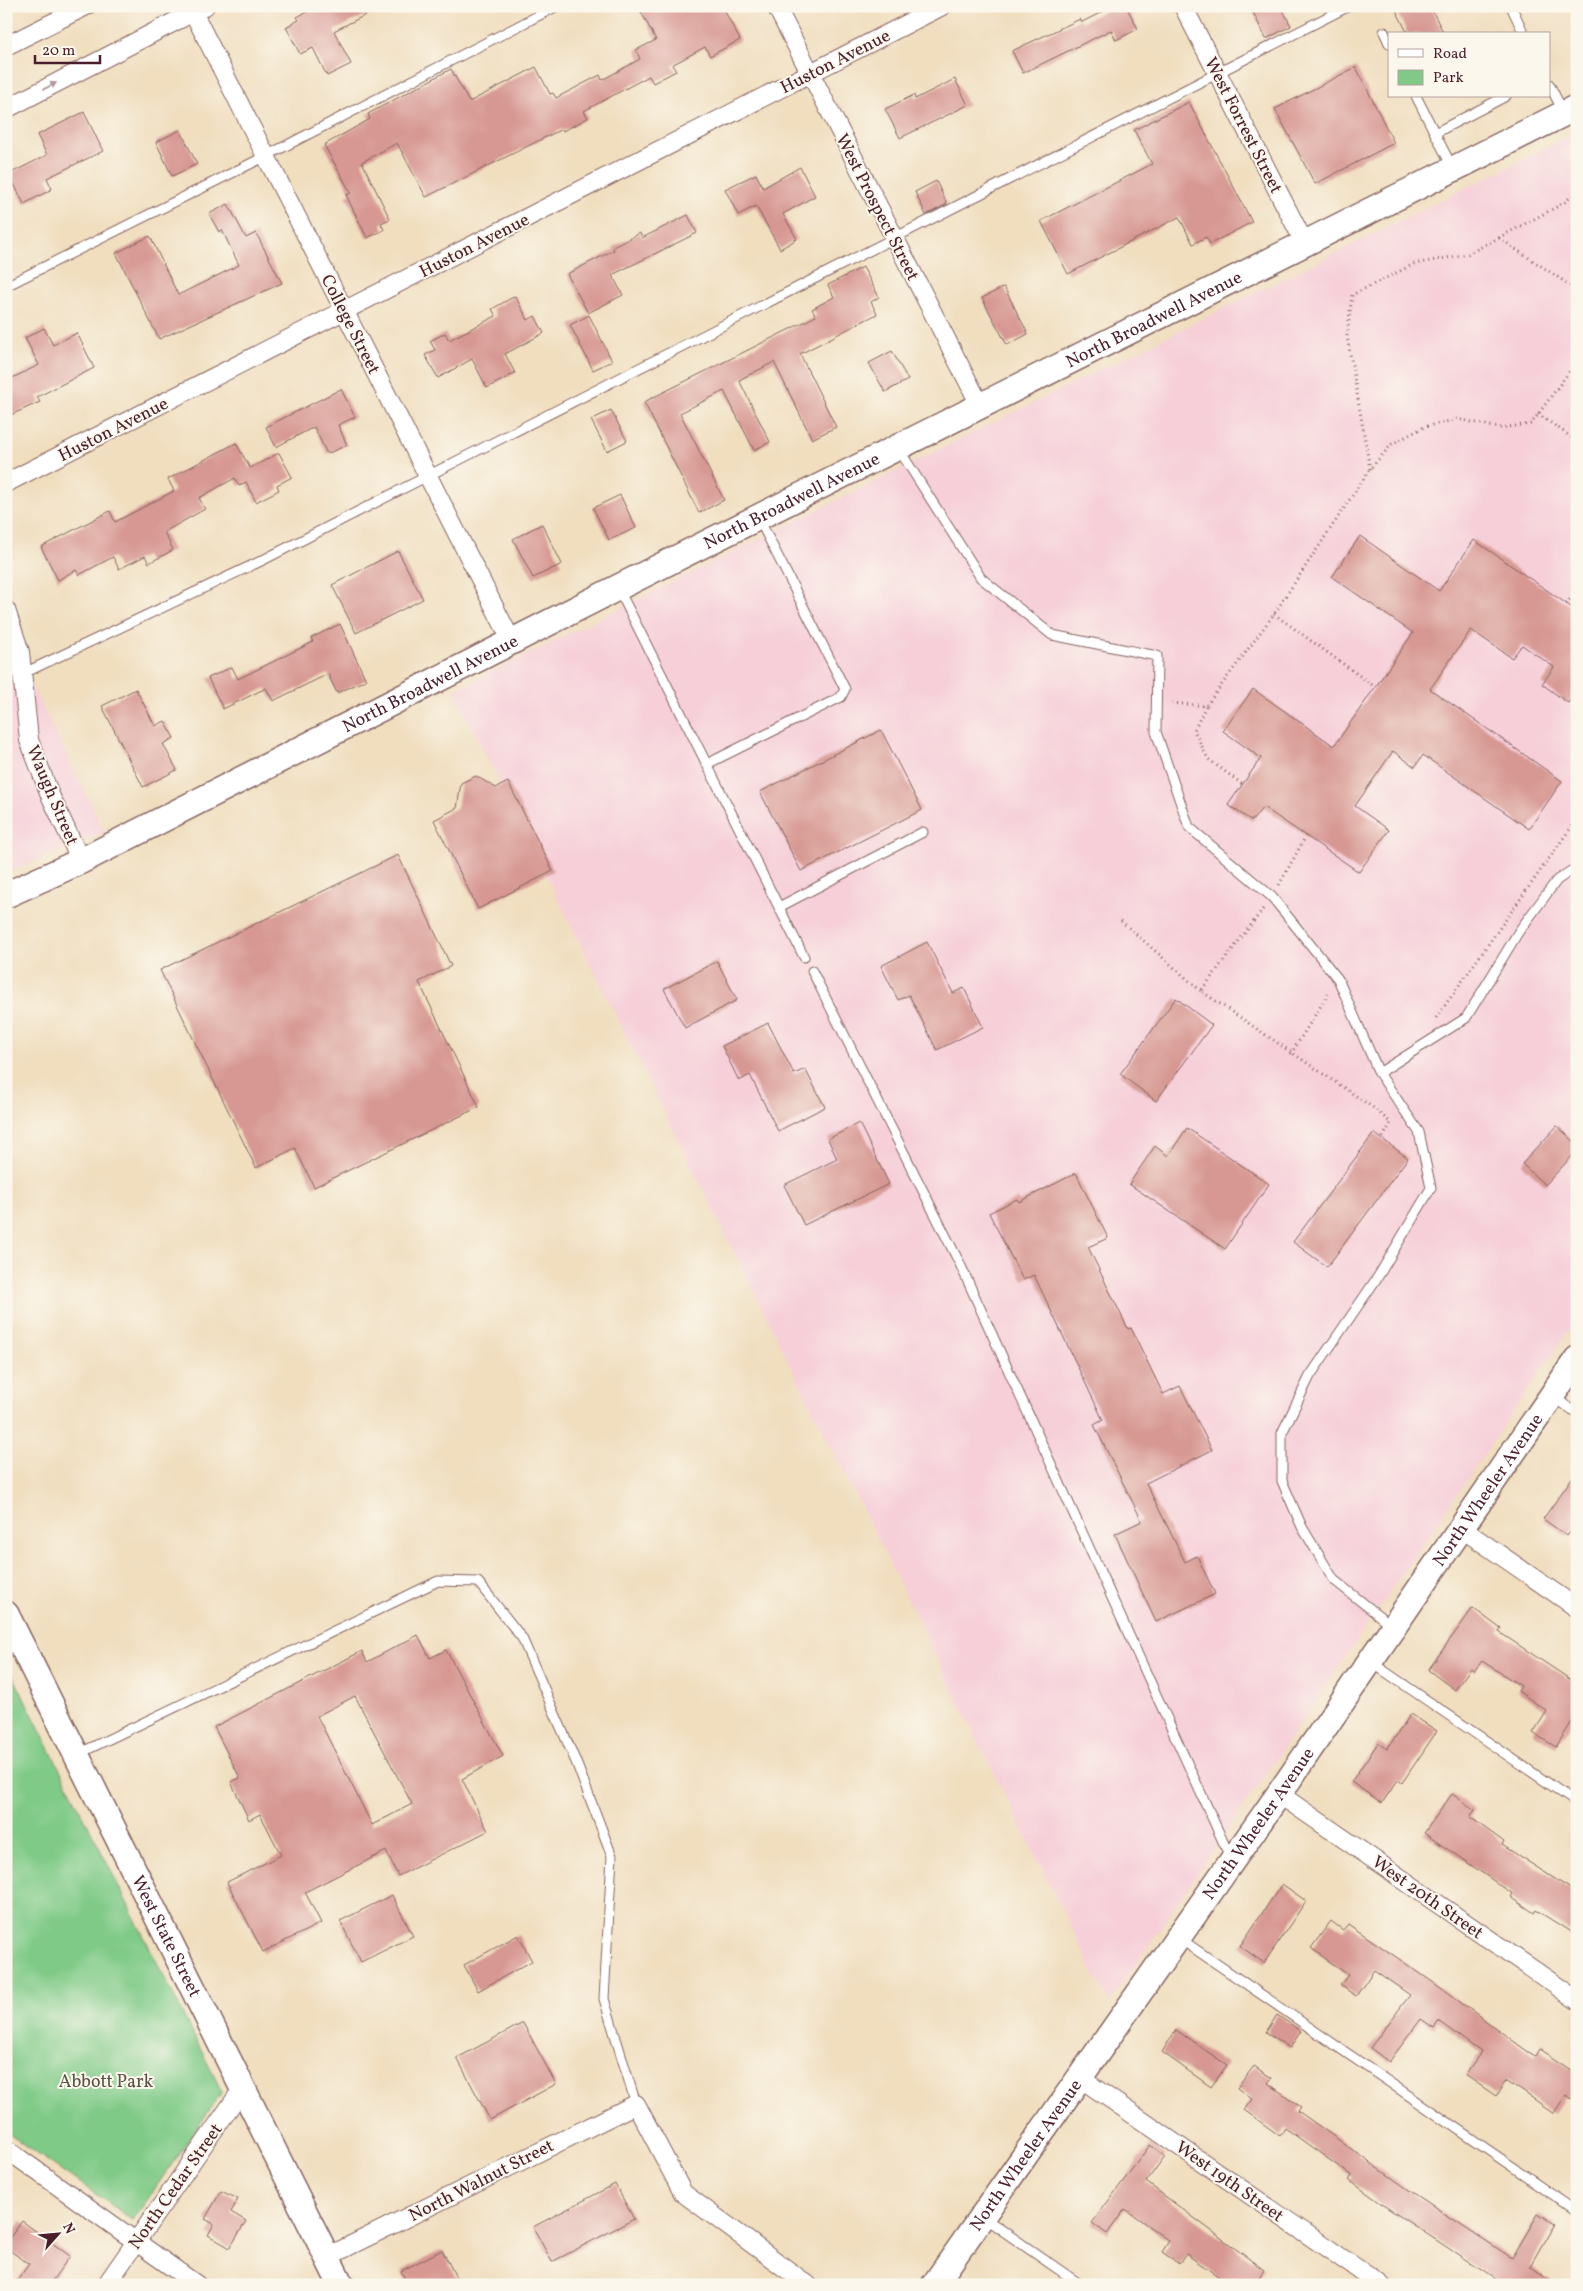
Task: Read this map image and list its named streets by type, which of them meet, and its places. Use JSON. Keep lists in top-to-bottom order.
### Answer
{
  "streets": {
    "street": [
      "Huston Avenue",
      "West Forrest Street",
      "West Prospect Street",
      "North Broadwell Avenue",
      "College Street",
      "Waugh Street",
      "North Wheeler Avenue",
      "West 20th Street",
      "West State Street",
      "North Walnut Street",
      "West 19th Street",
      "North Cedar Street"
    ]
  },
  "crossings": [
    ["Huston Avenue", "West Prospect Street"],
    ["Huston Avenue", "College Street"],
    ["West Forrest Street", "North Broadwell Avenue"],
    ["West Prospect Street", "North Broadwell Avenue"],
    ["North Broadwell Avenue", "College Street"],
    ["North Broadwell Avenue", "Waugh Street"],
    ["North Wheeler Avenue", "West 20th Street"],
    ["North Wheeler Avenue", "West 19th Street"],
    ["West State Street", "North Walnut Street"],
    ["West State Street", "North Cedar Street"]
  ],
  "parks": ["Abbott Park"],
  "legend": ["Road", "Park"],
  "scale_bar": "20 m",
  "north": "top right"
}
